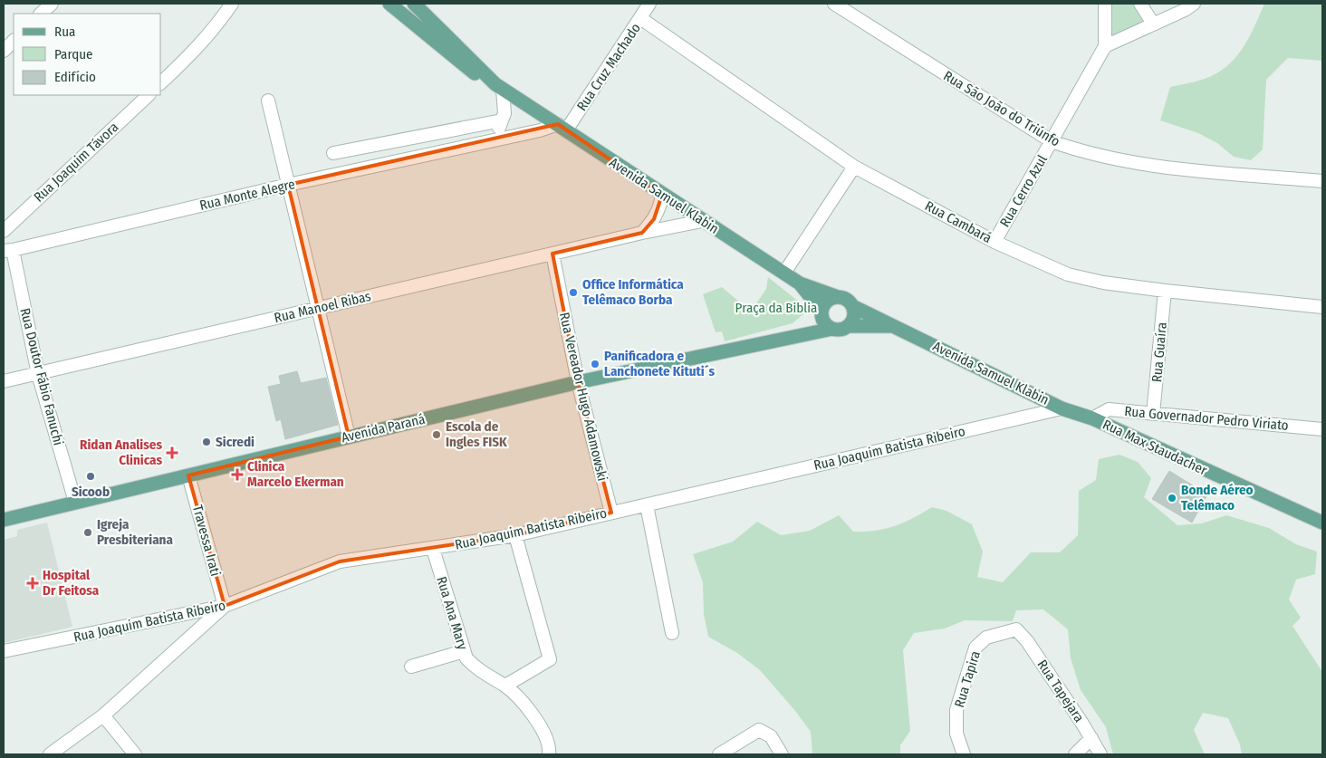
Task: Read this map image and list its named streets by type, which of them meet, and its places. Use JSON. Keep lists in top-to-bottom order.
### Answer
{
  "streets": {
    "main road": ["Avenida Samuel Klabin", "Avenida Paraná", "Rua Max Staudacher"],
    "street": [
      "Rua Cruz Machado",
      "Rua São João do Triúnfo",
      "Rua Joaquim Távora",
      "Rua Cerro Azul",
      "Rua Monte Alegre",
      "Rua Cambará",
      "Rua Manoel Ribas",
      "Rua Guaíra",
      "Rua Doutor Fábio Fanuchi",
      "Rua Vereador Hugo Adamowski",
      "Rua Governador Pedro Viriato",
      "Rua Joaquim Batista Ribeiro",
      "Travessa Irati",
      "Rua Ana Mary",
      "Rua Tapira",
      "Rua Tapejara"
    ]
  },
  "crossings": [
    ["Rua Cruz Machado", "Rua Monte Alegre"],
    ["Rua Cruz Machado", "Avenida Samuel Klabin"],
    ["Rua Cruz Machado", "Rua Cambará"],
    ["Rua São João do Triúnfo", "Rua Cerro Azul"],
    ["Rua Cerro Azul", "Rua Cambará"],
    ["Rua Monte Alegre", "Avenida Samuel Klabin"],
    ["Rua Monte Alegre", "Rua Doutor Fábio Fanuchi"],
    ["Avenida Samuel Klabin", "Rua Manoel Ribas"],
    ["Avenida Samuel Klabin", "Avenida Paraná"],
    ["Avenida Samuel Klabin", "Rua Max Staudacher"],
    ["Avenida Samuel Klabin", "Rua Joaquim Batista Ribeiro"],
    ["Rua Cambará", "Rua Guaíra"],
    ["Rua Manoel Ribas", "Rua Doutor Fábio Fanuchi"],
    ["Rua Manoel Ribas", "Rua Vereador Hugo Adamowski"],
    ["Rua Guaíra", "Rua Governador Pedro Viriato"],
    ["Rua Doutor Fábio Fanuchi", "Avenida Paraná"],
    ["Rua Vereador Hugo Adamowski", "Avenida Paraná"],
    ["Rua Vereador Hugo Adamowski", "Rua Joaquim Batista Ribeiro"],
    ["Rua Governador Pedro Viriato", "Rua Max Staudacher"],
    ["Avenida Paraná", "Travessa Irati"],
    ["Rua Max Staudacher", "Rua Joaquim Batista Ribeiro"],
    ["Rua Joaquim Batista Ribeiro", "Travessa Irati"],
    ["Rua Joaquim Batista Ribeiro", "Rua Ana Mary"],
    ["Rua Tapira", "Rua Tapejara"]
  ],
  "parks": ["Praça da Biblia"],
  "places": {
    "other": [
      "Office Informática Telêmaco Borba",
      "Panificadora e Lanchonete Kituti´s",
      "Escola de Ingles FISK",
      "Sicredi",
      "Sicoob",
      "Bonde Aéreo Telêmaco",
      "Igreja Presbiteriana"
    ],
    "health": ["Ridan Analises Clinicas", "Clinica Marcelo Ekerman", "Hospital Dr Feitosa"]
  },
  "legend": ["Rua", "Parque", "Edifício"]
}
